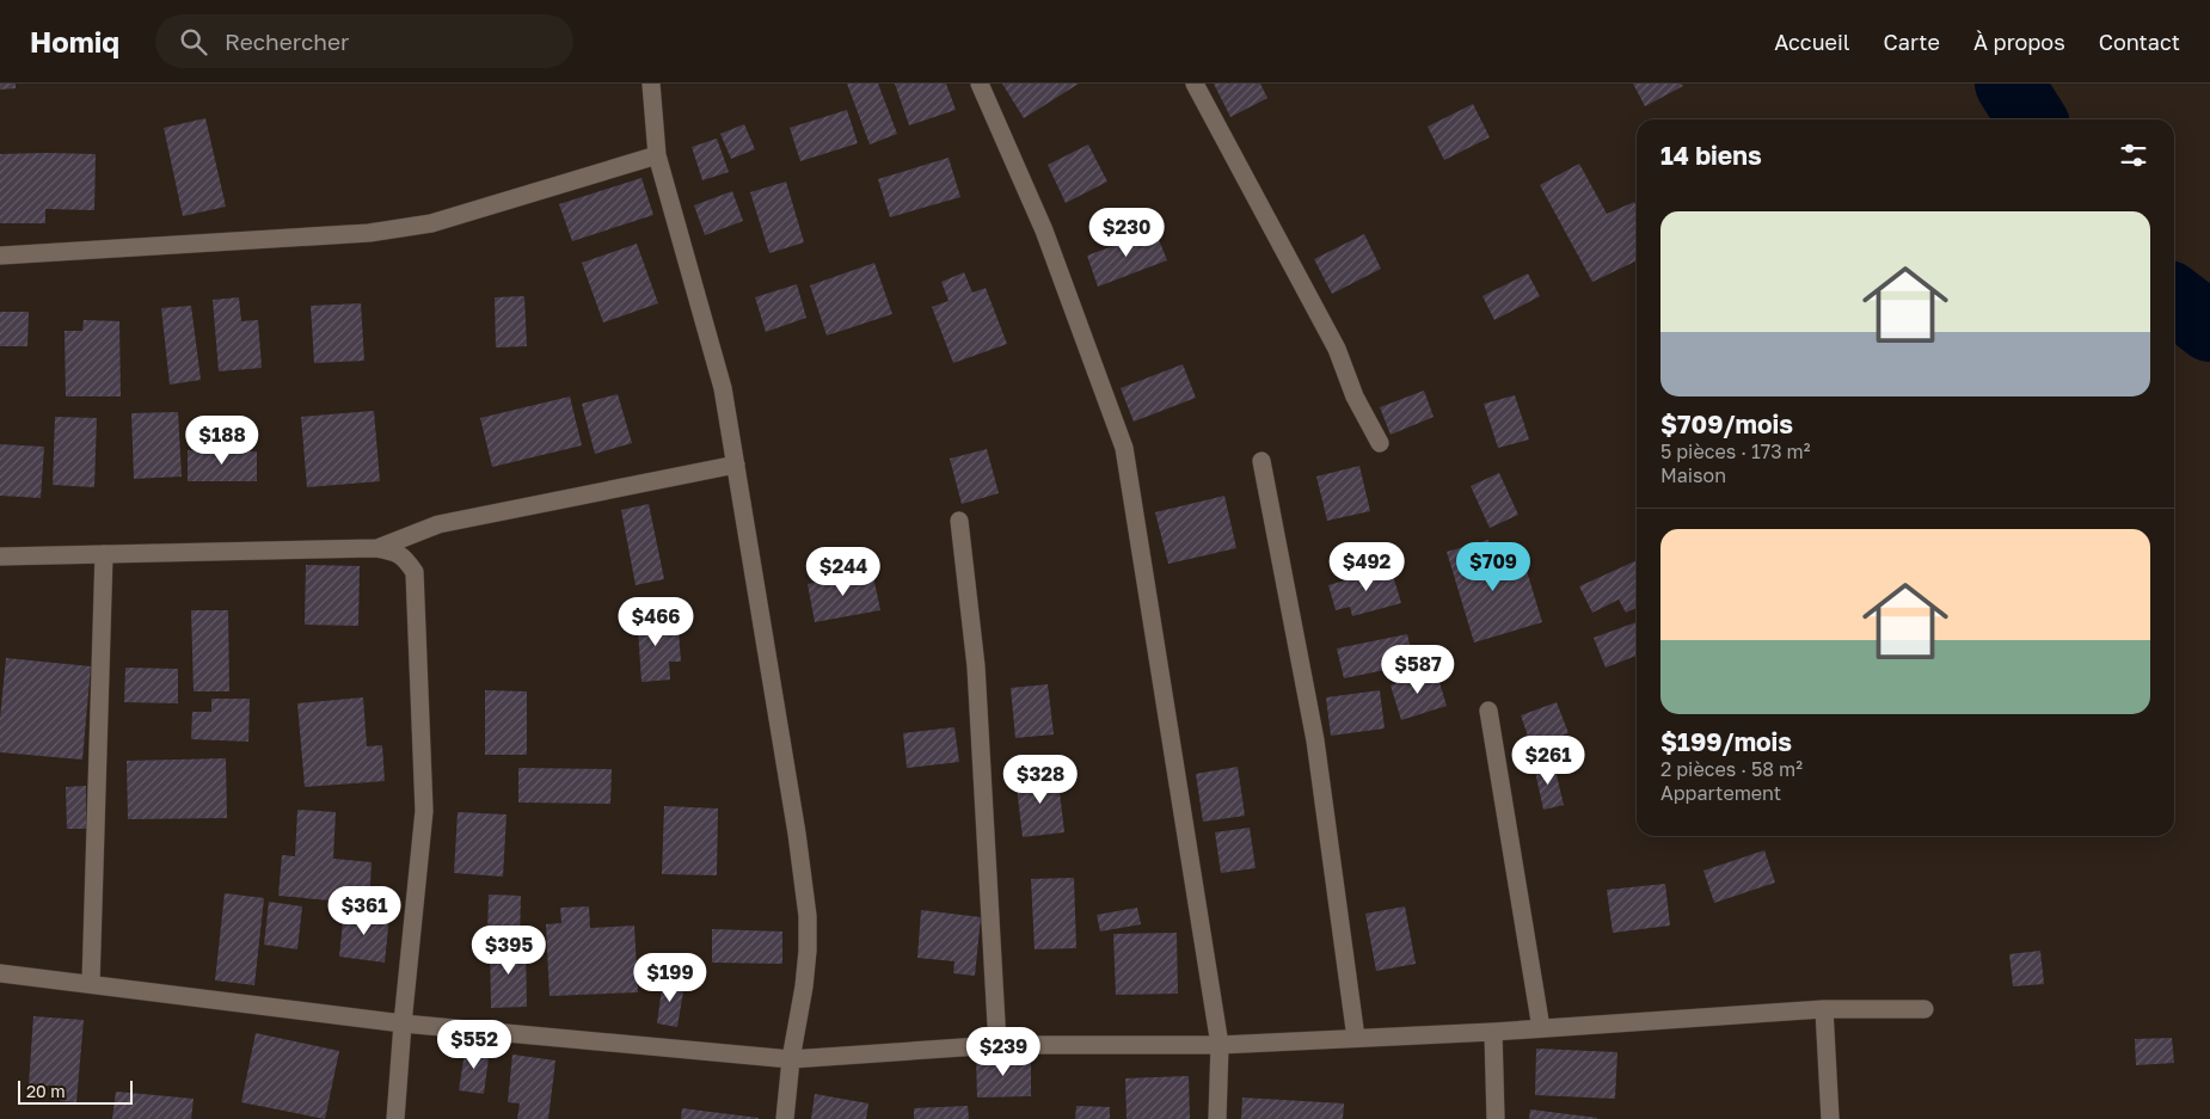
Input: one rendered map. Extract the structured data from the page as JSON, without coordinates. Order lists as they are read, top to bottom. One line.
{"scale_bar":"20 m","page":{"header":"Homiq","search":"Rechercher","nav":["Accueil","Carte","À propos","Contact"],"heading":"14 biens","list":[{"name":"$709/mois","note":"5 pièces · 173 m² · Maison"},{"name":"$199/mois","note":"2 pièces · 58 m² · Appartement"}],"price":["$230","$188","$492","$709","$244","$466","$587","$261","$328","$361","$395","$199","$552","$239"],"scale":"20 m"}}
